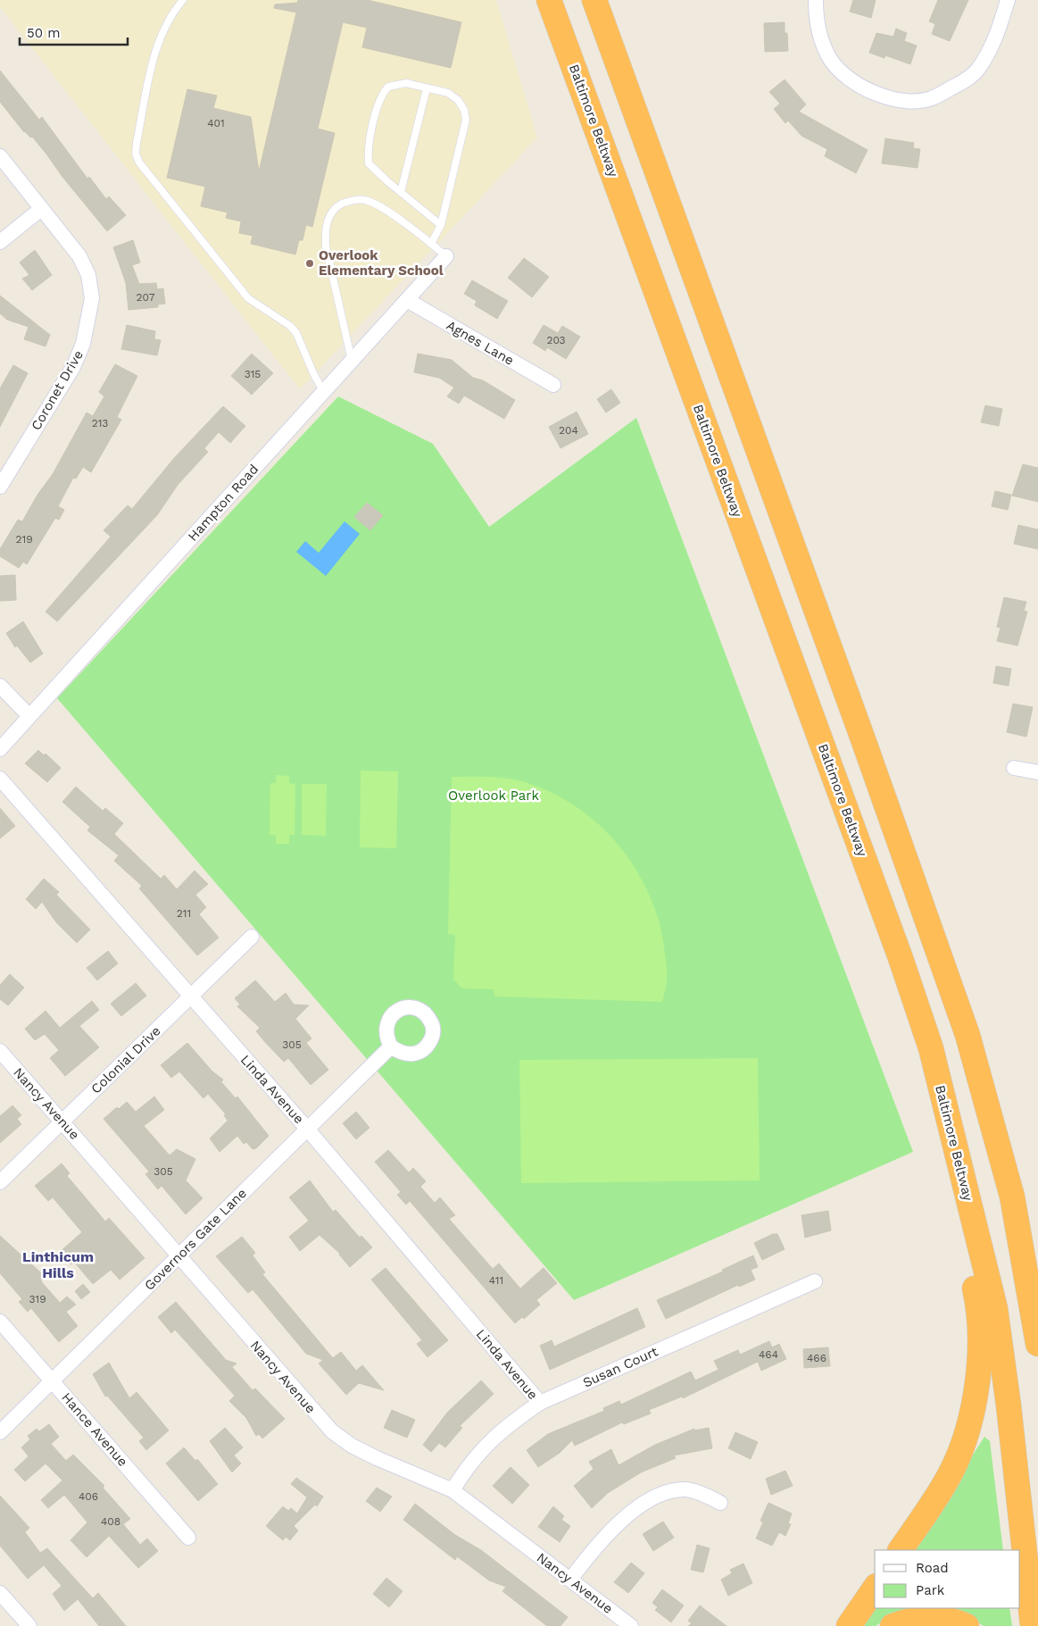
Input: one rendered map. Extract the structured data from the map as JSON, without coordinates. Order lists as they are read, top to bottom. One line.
{"streets":{"highway":["Baltimore Beltway"],"street":["Agnes Lane","Coronet Drive","Hampton Road","Colonial Drive","Linda Avenue","Nancy Avenue","Governors Gate Lane","Susan Court","Hance Avenue"]},"crossings":[["Agnes Lane","Hampton Road"],["Colonial Drive","Linda Avenue"],["Colonial Drive","Nancy Avenue"],["Linda Avenue","Governors Gate Lane"],["Linda Avenue","Susan Court"],["Nancy Avenue","Governors Gate Lane"],["Nancy Avenue","Susan Court"],["Governors Gate Lane","Hance Avenue"]],"districts":["Linthicum Hills"],"parks":["Overlook Park"],"places":["Overlook Elementary School"],"house_numbers":["401","207","203","315","213","204","219","211","305","305","411","319","464","466","406","408"],"legend":["Road","Park"],"scale_bar":"50 m"}
